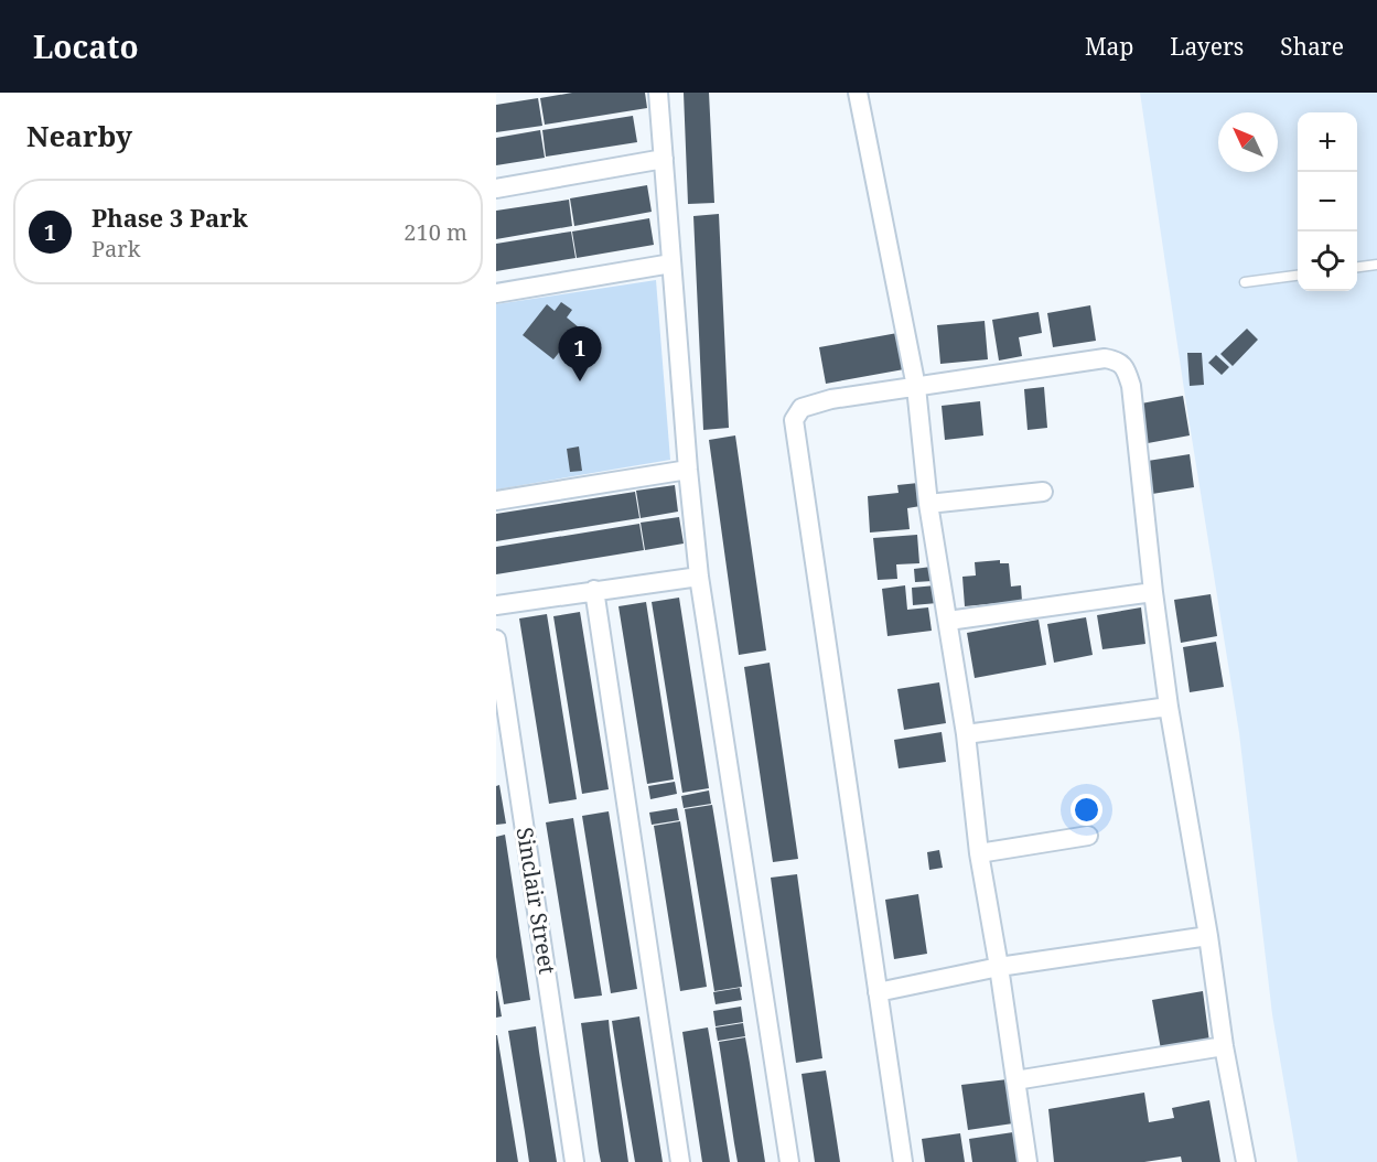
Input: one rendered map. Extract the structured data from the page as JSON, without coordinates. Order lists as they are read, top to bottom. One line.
{"streets":{"street":["Sinclair Street"]},"north":"top left","page":{"header":"Locato","nav":["Map","Layers","Share"],"heading":"Nearby","map_buttons":["+","−"],"list":[{"mark":"1","name":"Phase 3 Park","note":"Park","value":"210 m"}],"pins":"1"}}
